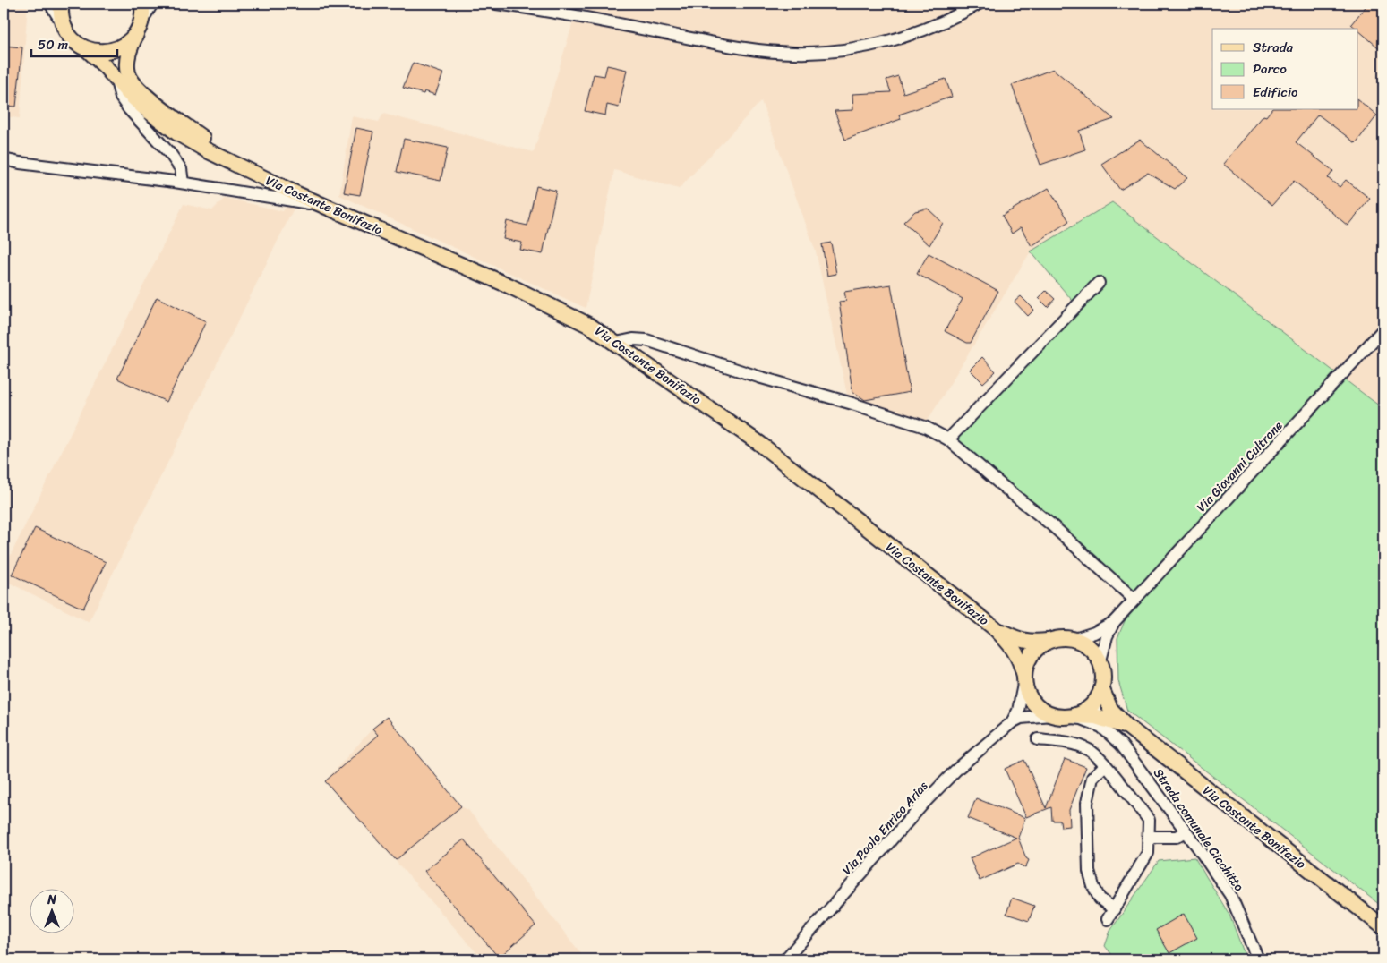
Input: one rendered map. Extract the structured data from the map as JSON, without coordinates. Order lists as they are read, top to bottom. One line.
{"streets":{"main road":["Via Costante Bonifazio"],"street":["Via Giovanni Cultrone","Via Paolo Enrico Arias","Strada comunale Cicchitto"]},"legend":["Strada","Parco","Edificio"],"scale_bar":"50 m","north":"top"}
